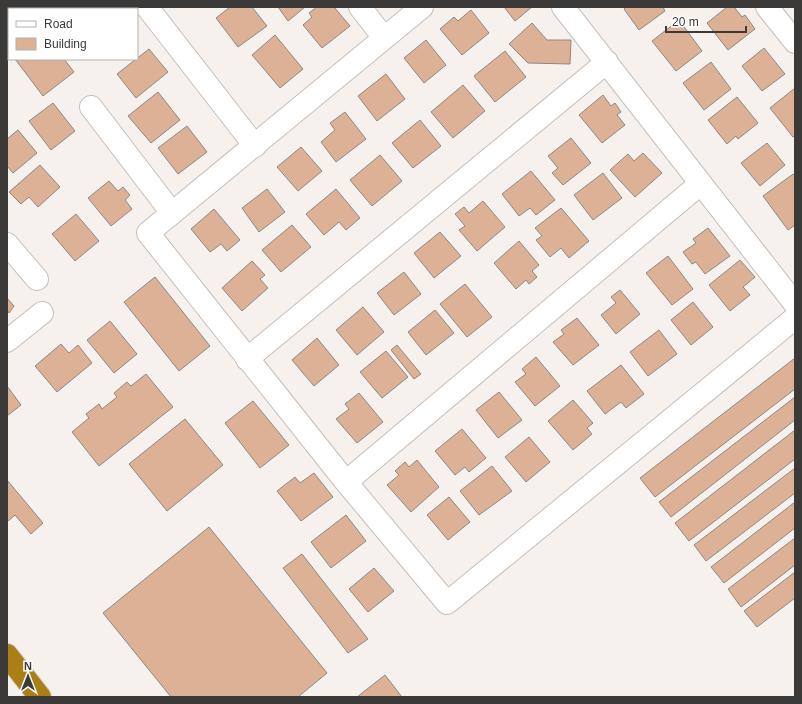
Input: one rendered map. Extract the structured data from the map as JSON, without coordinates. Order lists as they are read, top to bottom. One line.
{"legend":["Road","Building"],"scale_bar":"20 m","north":"top"}
